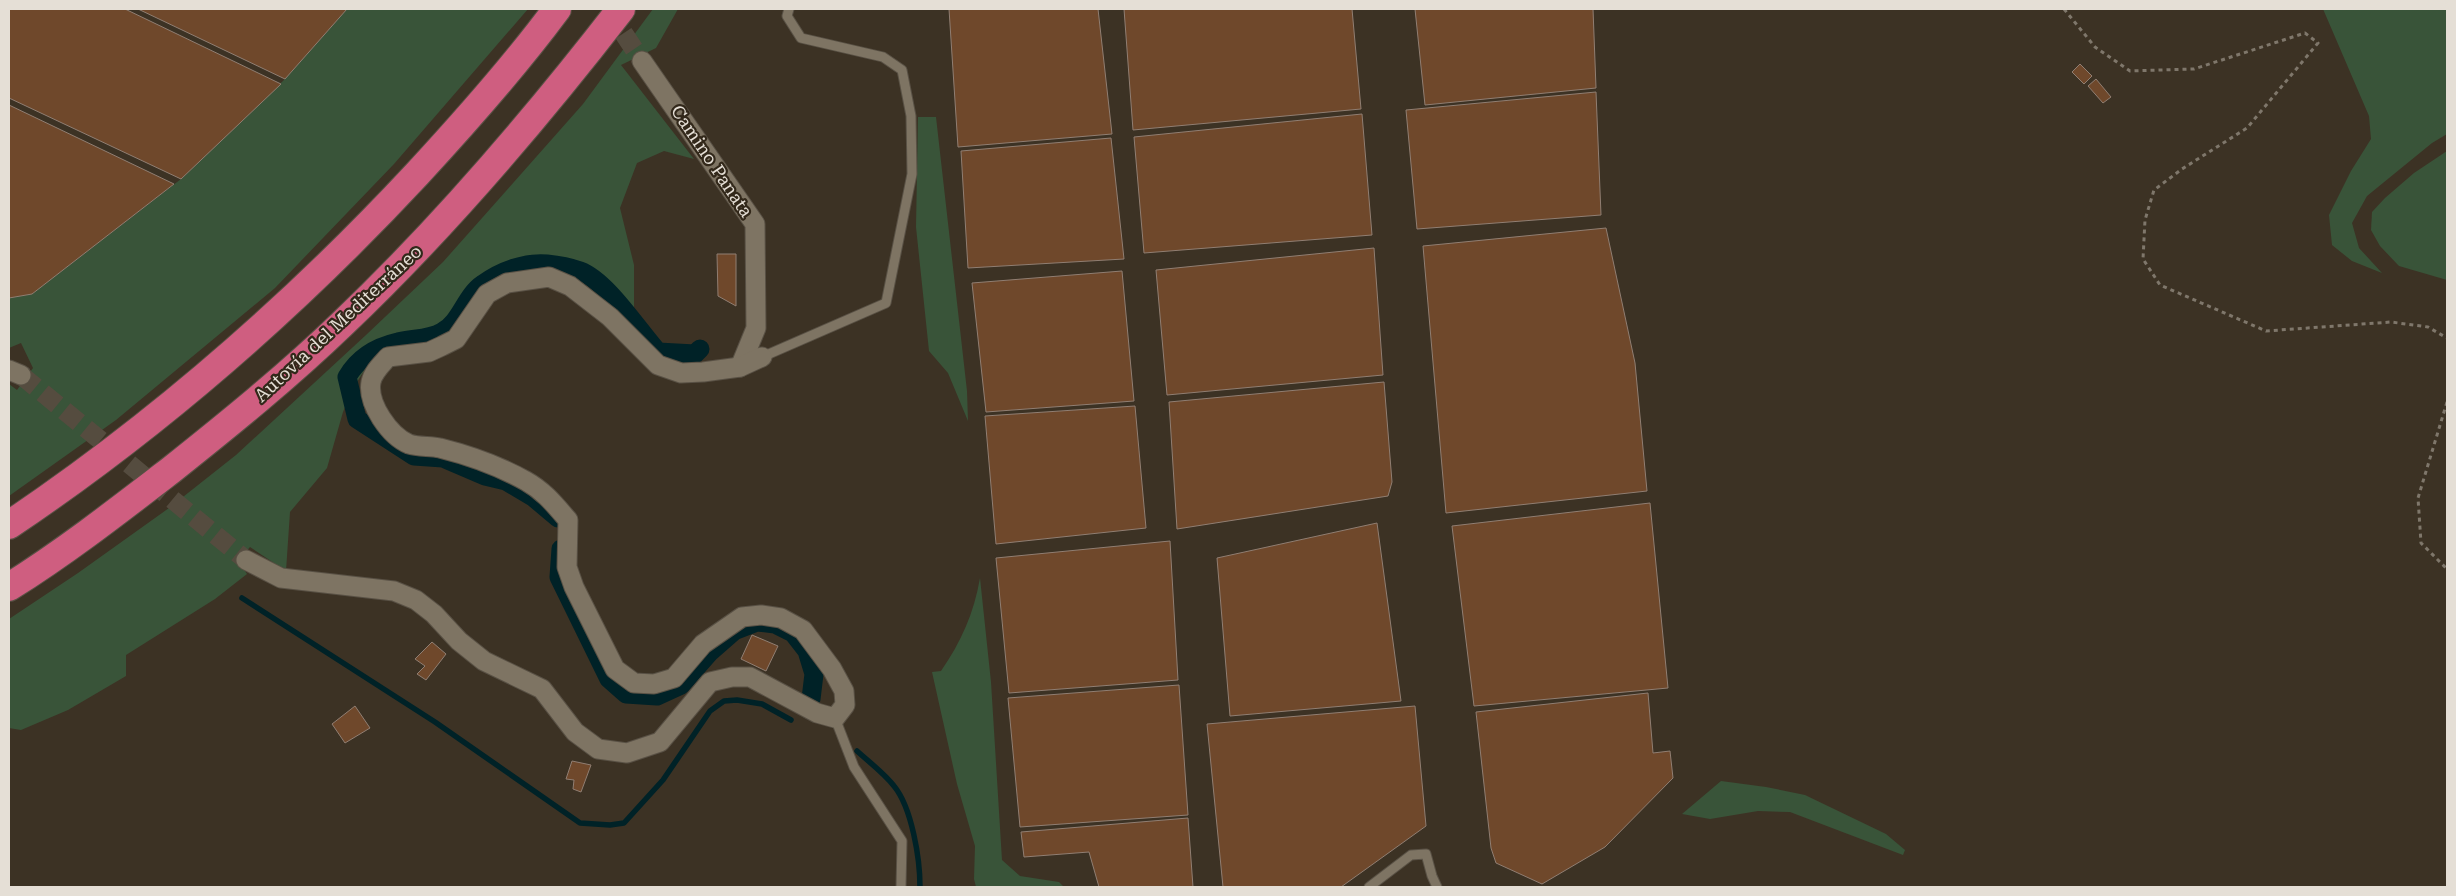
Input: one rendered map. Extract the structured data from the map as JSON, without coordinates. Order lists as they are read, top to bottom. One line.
{"streets":{"highway":["Autovía del Mediterráneo"],"street":["Camino Panata"]}}
